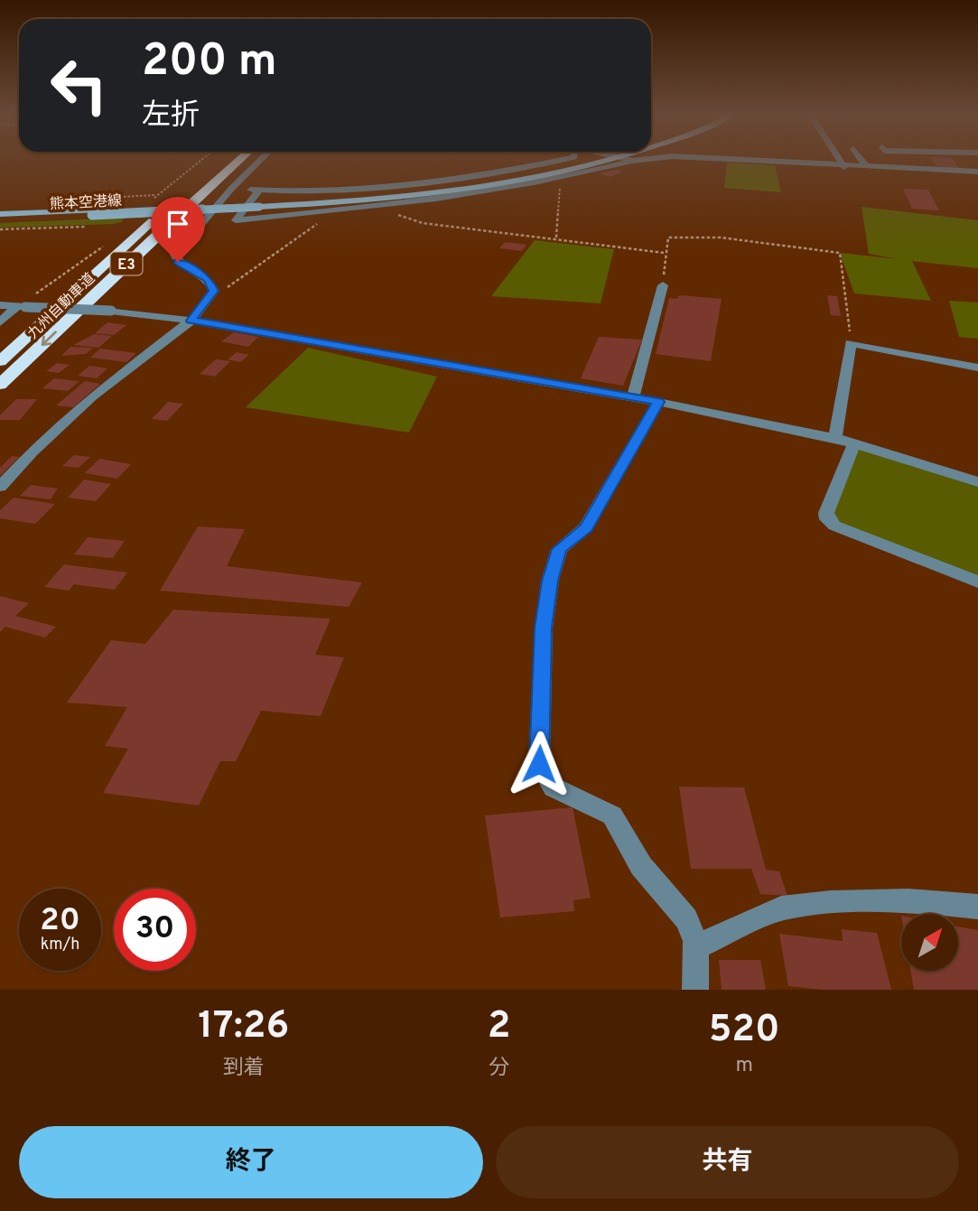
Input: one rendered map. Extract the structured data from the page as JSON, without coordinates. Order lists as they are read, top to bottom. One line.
{"streets":{"highway":["E3","九州自動車道"],"main road":["熊本空港線"]},"north":"top right","page":{"turn":["200 m","左折"],"speed":"20 km/h","limit":"30","eta":["17:26","到着","2","分","520","m"],"buttons":["終了","共有"]}}
